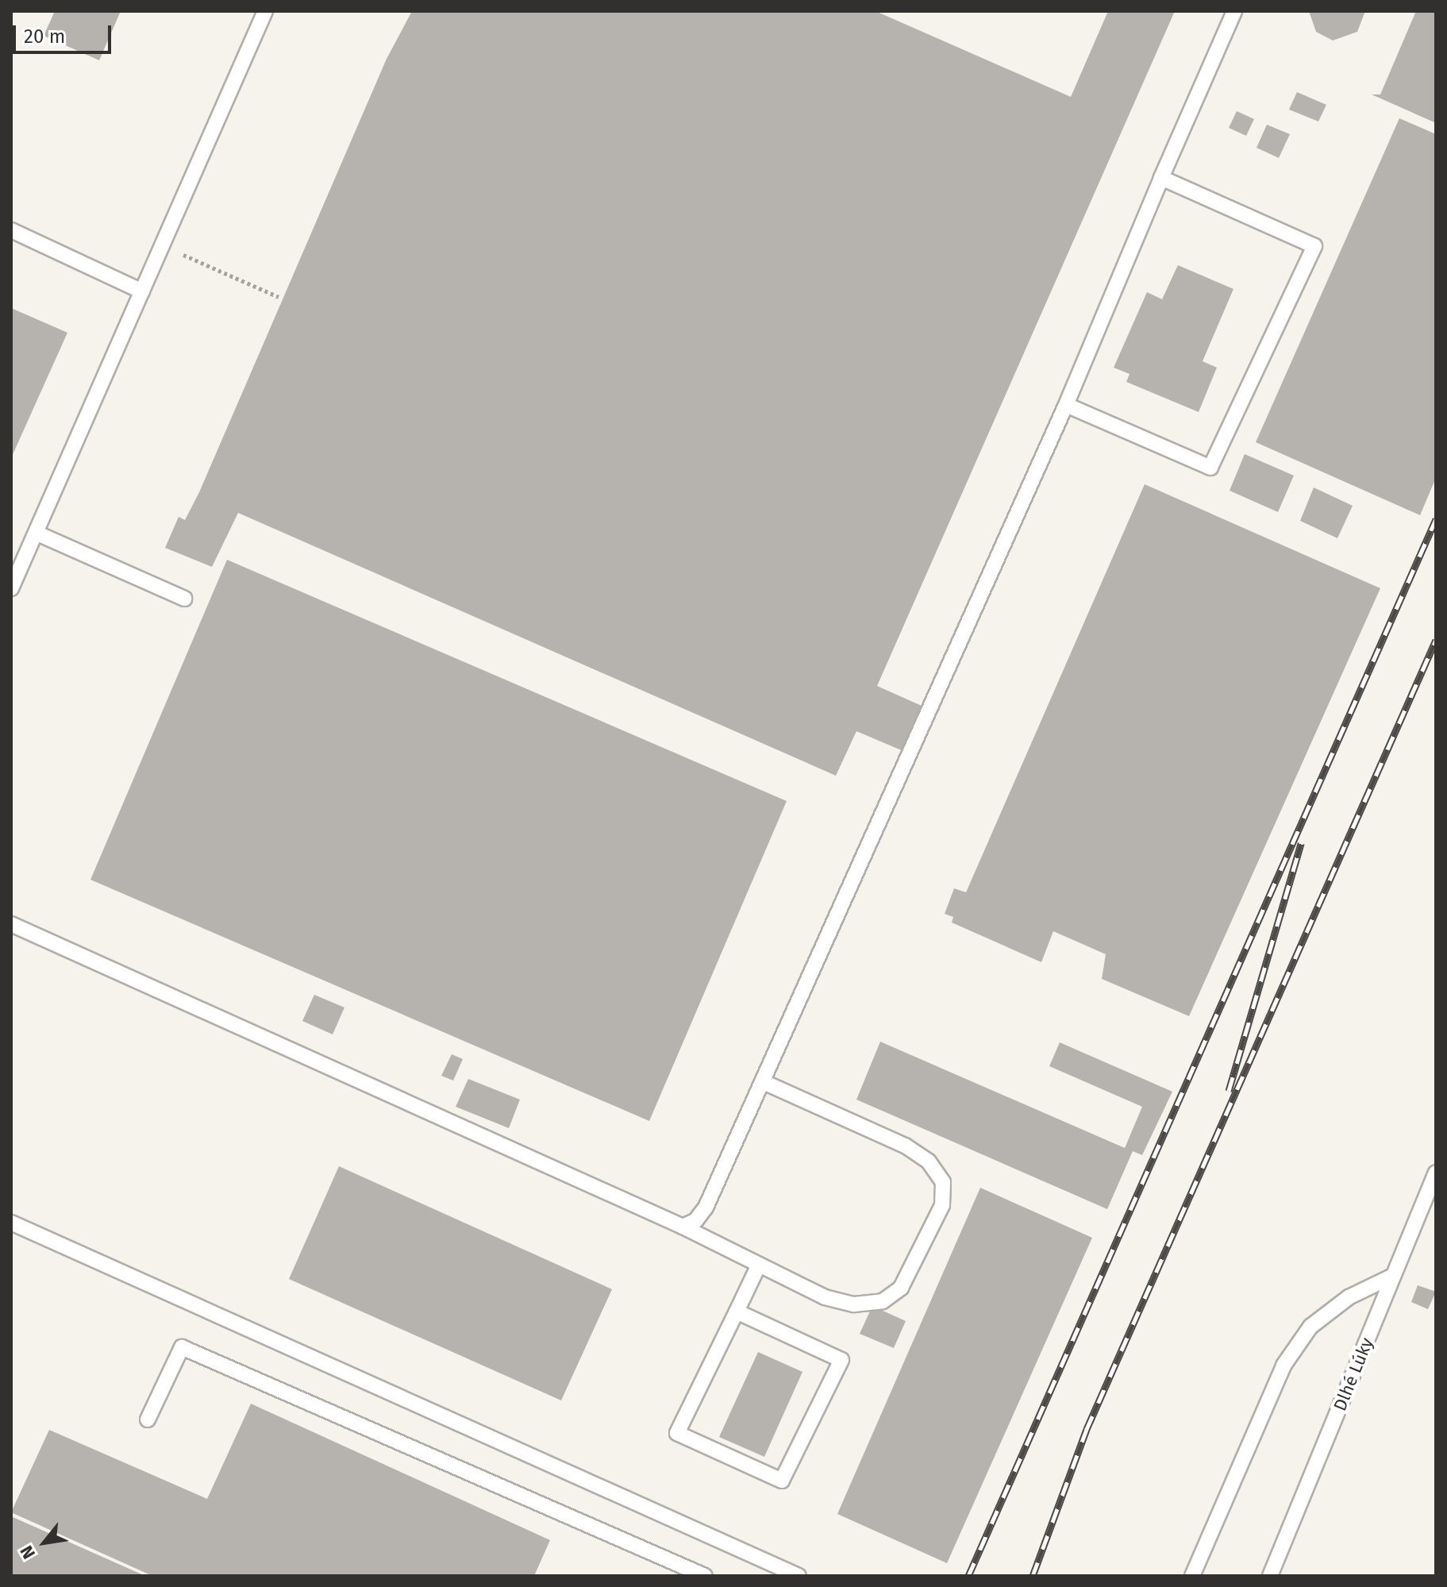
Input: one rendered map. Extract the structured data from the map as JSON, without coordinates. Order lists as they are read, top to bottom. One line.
{"streets":{"lane":["Dlhé Lúky"]},"scale_bar":"20 m","north":"bottom left"}
